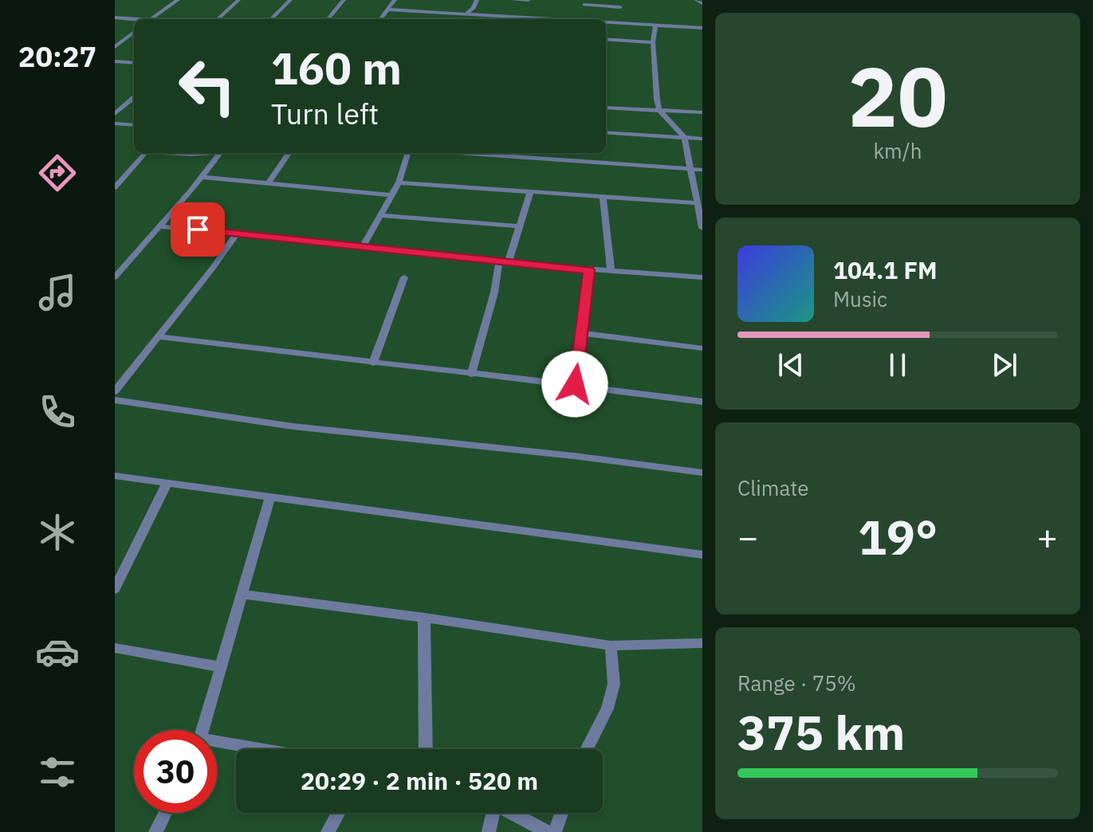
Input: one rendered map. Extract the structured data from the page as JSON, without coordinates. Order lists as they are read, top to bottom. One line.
{"page":{"tabs":"20:27","tile":[["20","km/h"],"Climate",["Range · 75%","375 km"]],"turn":["160 m","Turn left"],"song":["104.1 FM","Music"],"heat":["−","19°","+"],"limit":"30","trip":"20:29 · 2 min · 520 m"}}
